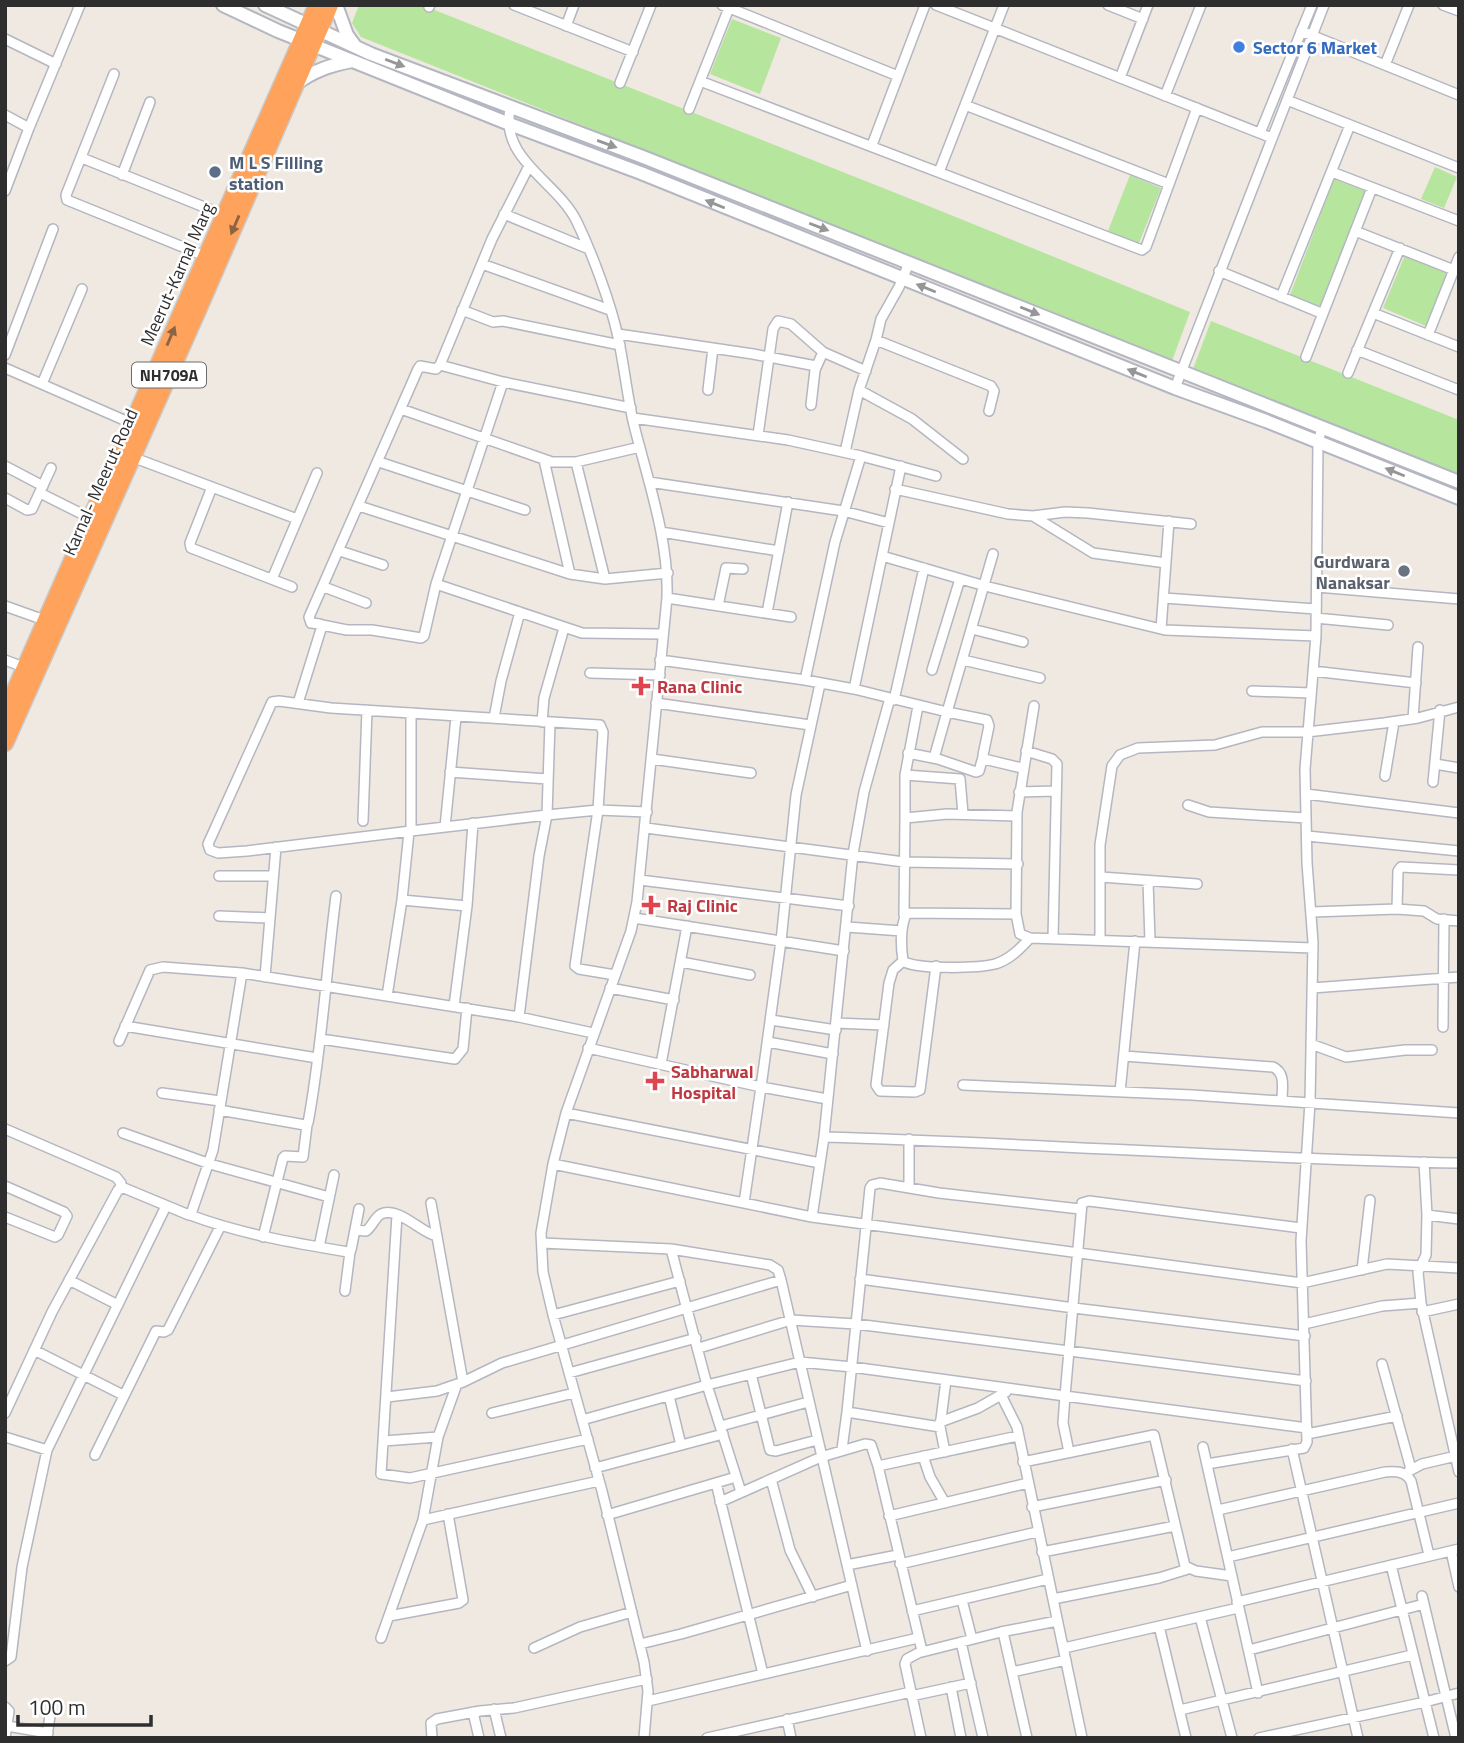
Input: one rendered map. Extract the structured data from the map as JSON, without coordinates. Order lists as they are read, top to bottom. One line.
{"streets":{"highway":["Meerut-Karnal Marg","NH709A","Karnal- Meerut Road"]},"crossings":[["Meerut-Karnal Marg","Karnal- Meerut Road"]],"one_way":["Karnal- Meerut Road"],"places":{"other":["Sector 6 Market","M L S Filling station","Gurdwara Nanaksar"],"health":["Rana Clinic","Raj Clinic","Sabharwal Hospital"]},"scale_bar":"100 m"}
